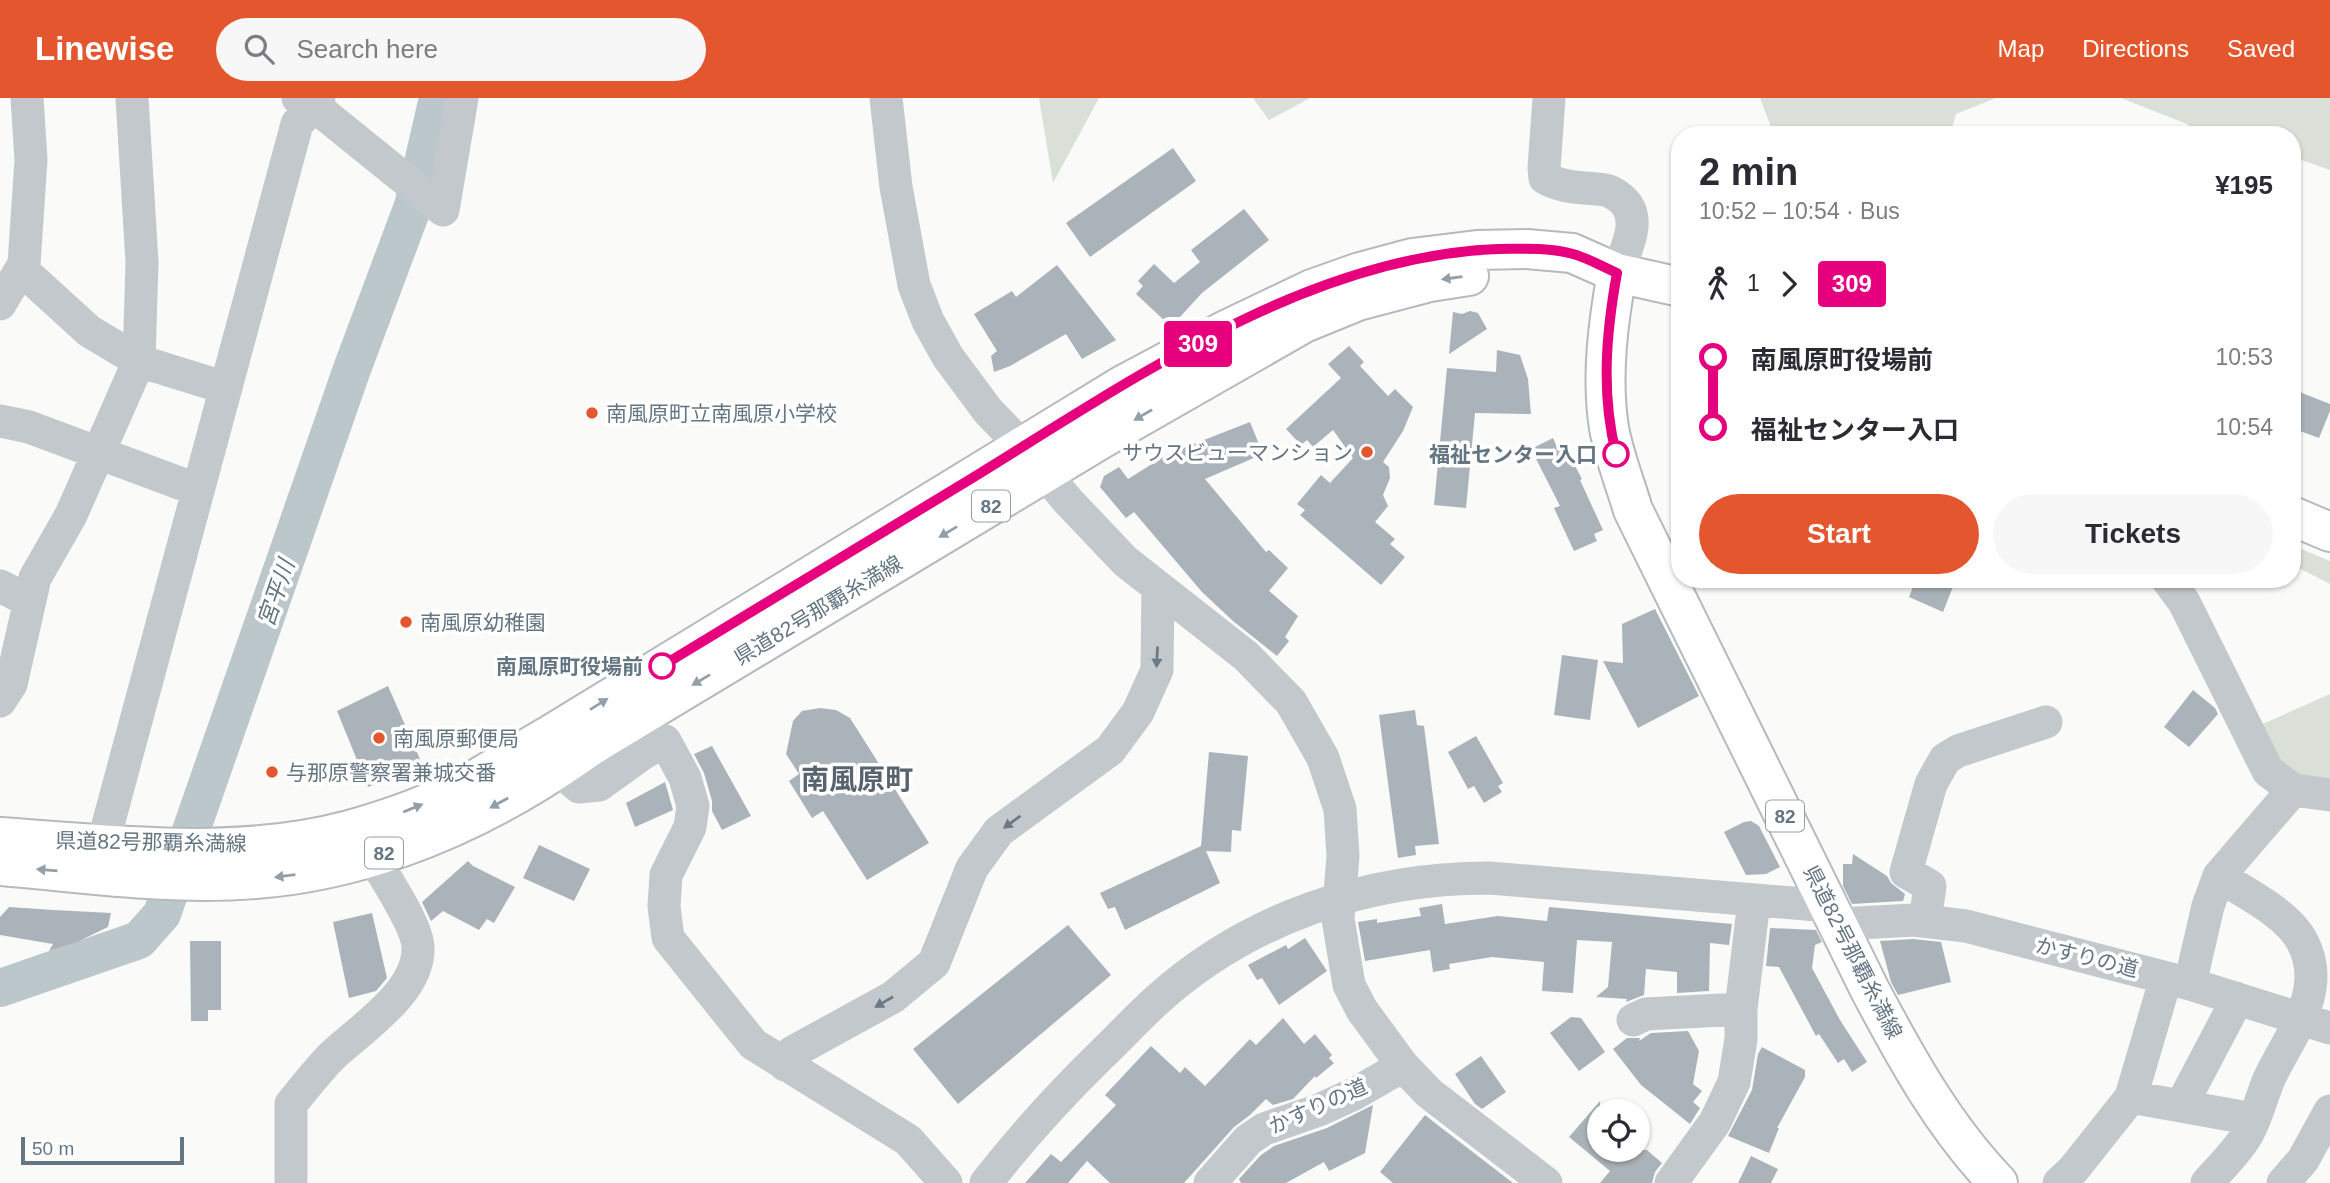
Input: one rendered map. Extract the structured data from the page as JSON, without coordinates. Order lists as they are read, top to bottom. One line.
{"streets":{"main road":["82","県道82号那覇糸満線"],"street":["かすりの道"]},"crossings":[["県道82号那覇糸満線","かすりの道"]],"districts":["南風原町"],"water":["宮平川"],"places":["南風原町立南風原小学校","サウスビューマンション","福祉センター入口","南風原幼稚園","南風原町役場前","南風原郵便局","与那原警察署兼城交番"],"lines":["bus line 309"],"scale_bar":"50 m","page":{"header":"Linewise","search":"Search here","nav":["Map","Directions","Saved"],"on_map":"309","heading":["2 min","10:52 – 10:54 · Bus","¥195"],"legs":["1","309"],"list":[{"name":"南風原町役場前","value":"10:53"},{"name":"福祉センター入口","value":"10:54"}],"buttons":["Start","Tickets"],"scale":"50 m"}}
